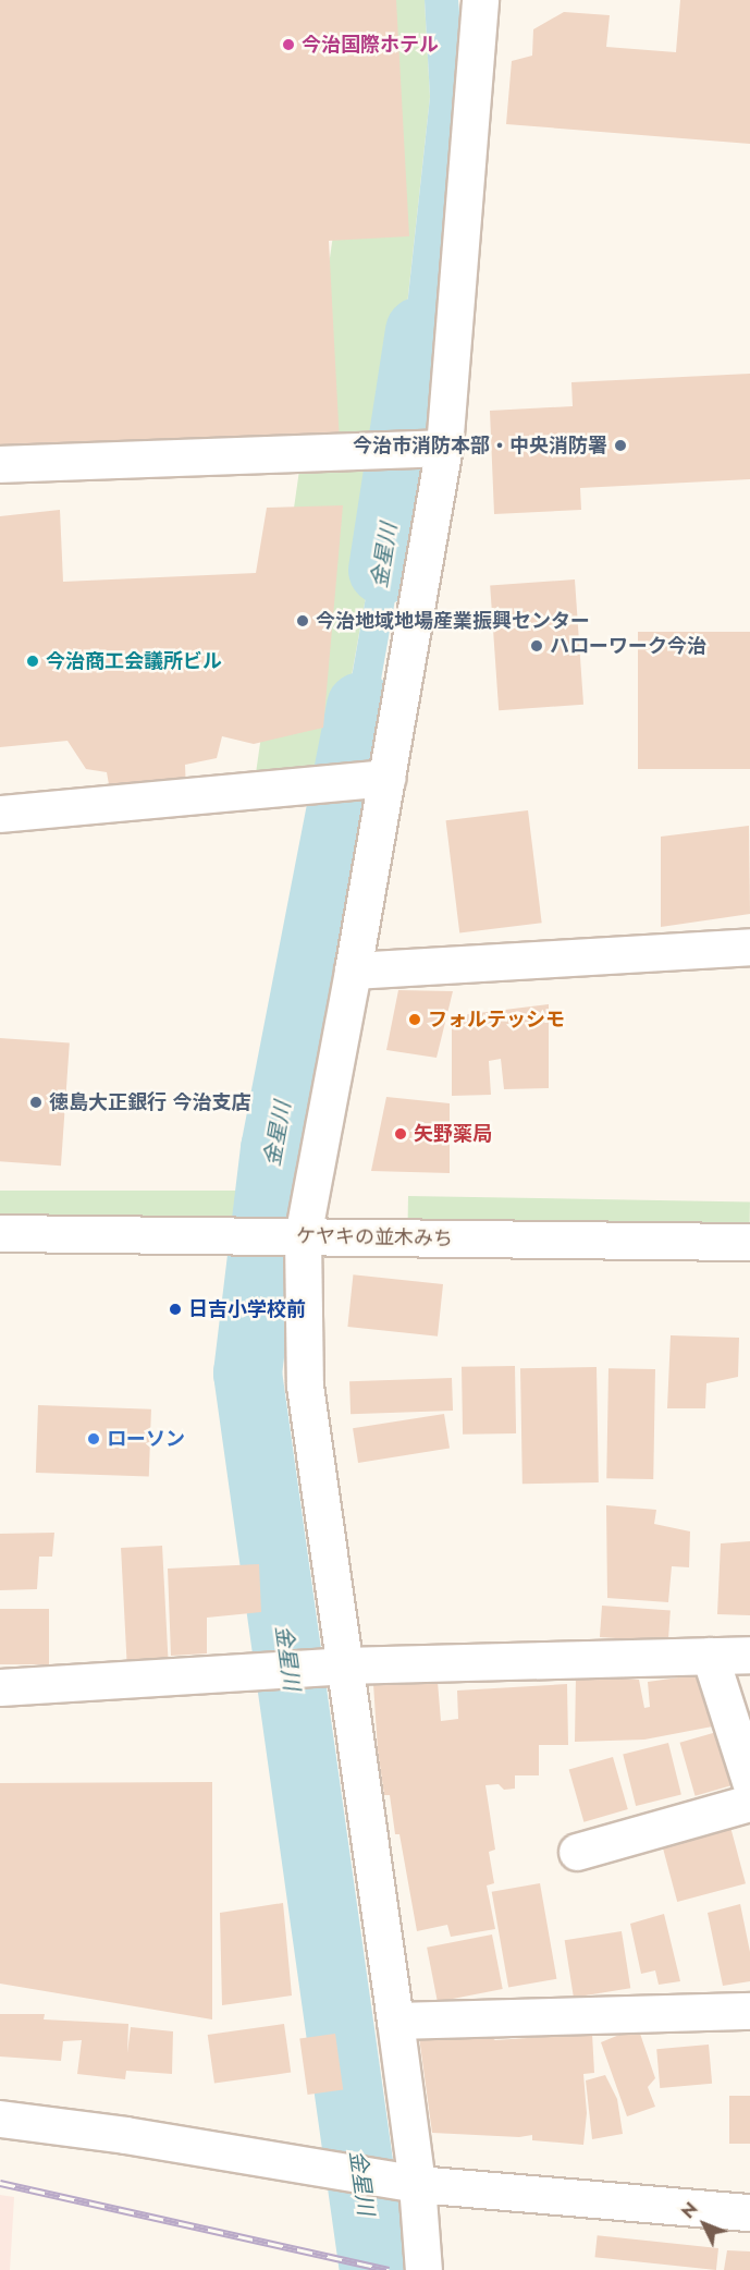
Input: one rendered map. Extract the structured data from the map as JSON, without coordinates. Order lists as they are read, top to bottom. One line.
{"streets":{"street":["ケヤキの並木みち"]},"water":["金星川"],"places":["今治国際ホテル","今治市消防本部・中央消防署","今治地域地場産業振興センター","ハローワーク今治","今治商工会議所ビル","フォルテッシモ","徳島大正銀行 今治支店","矢野薬局","日吉小学校前","ローソン"],"north":"top left"}
